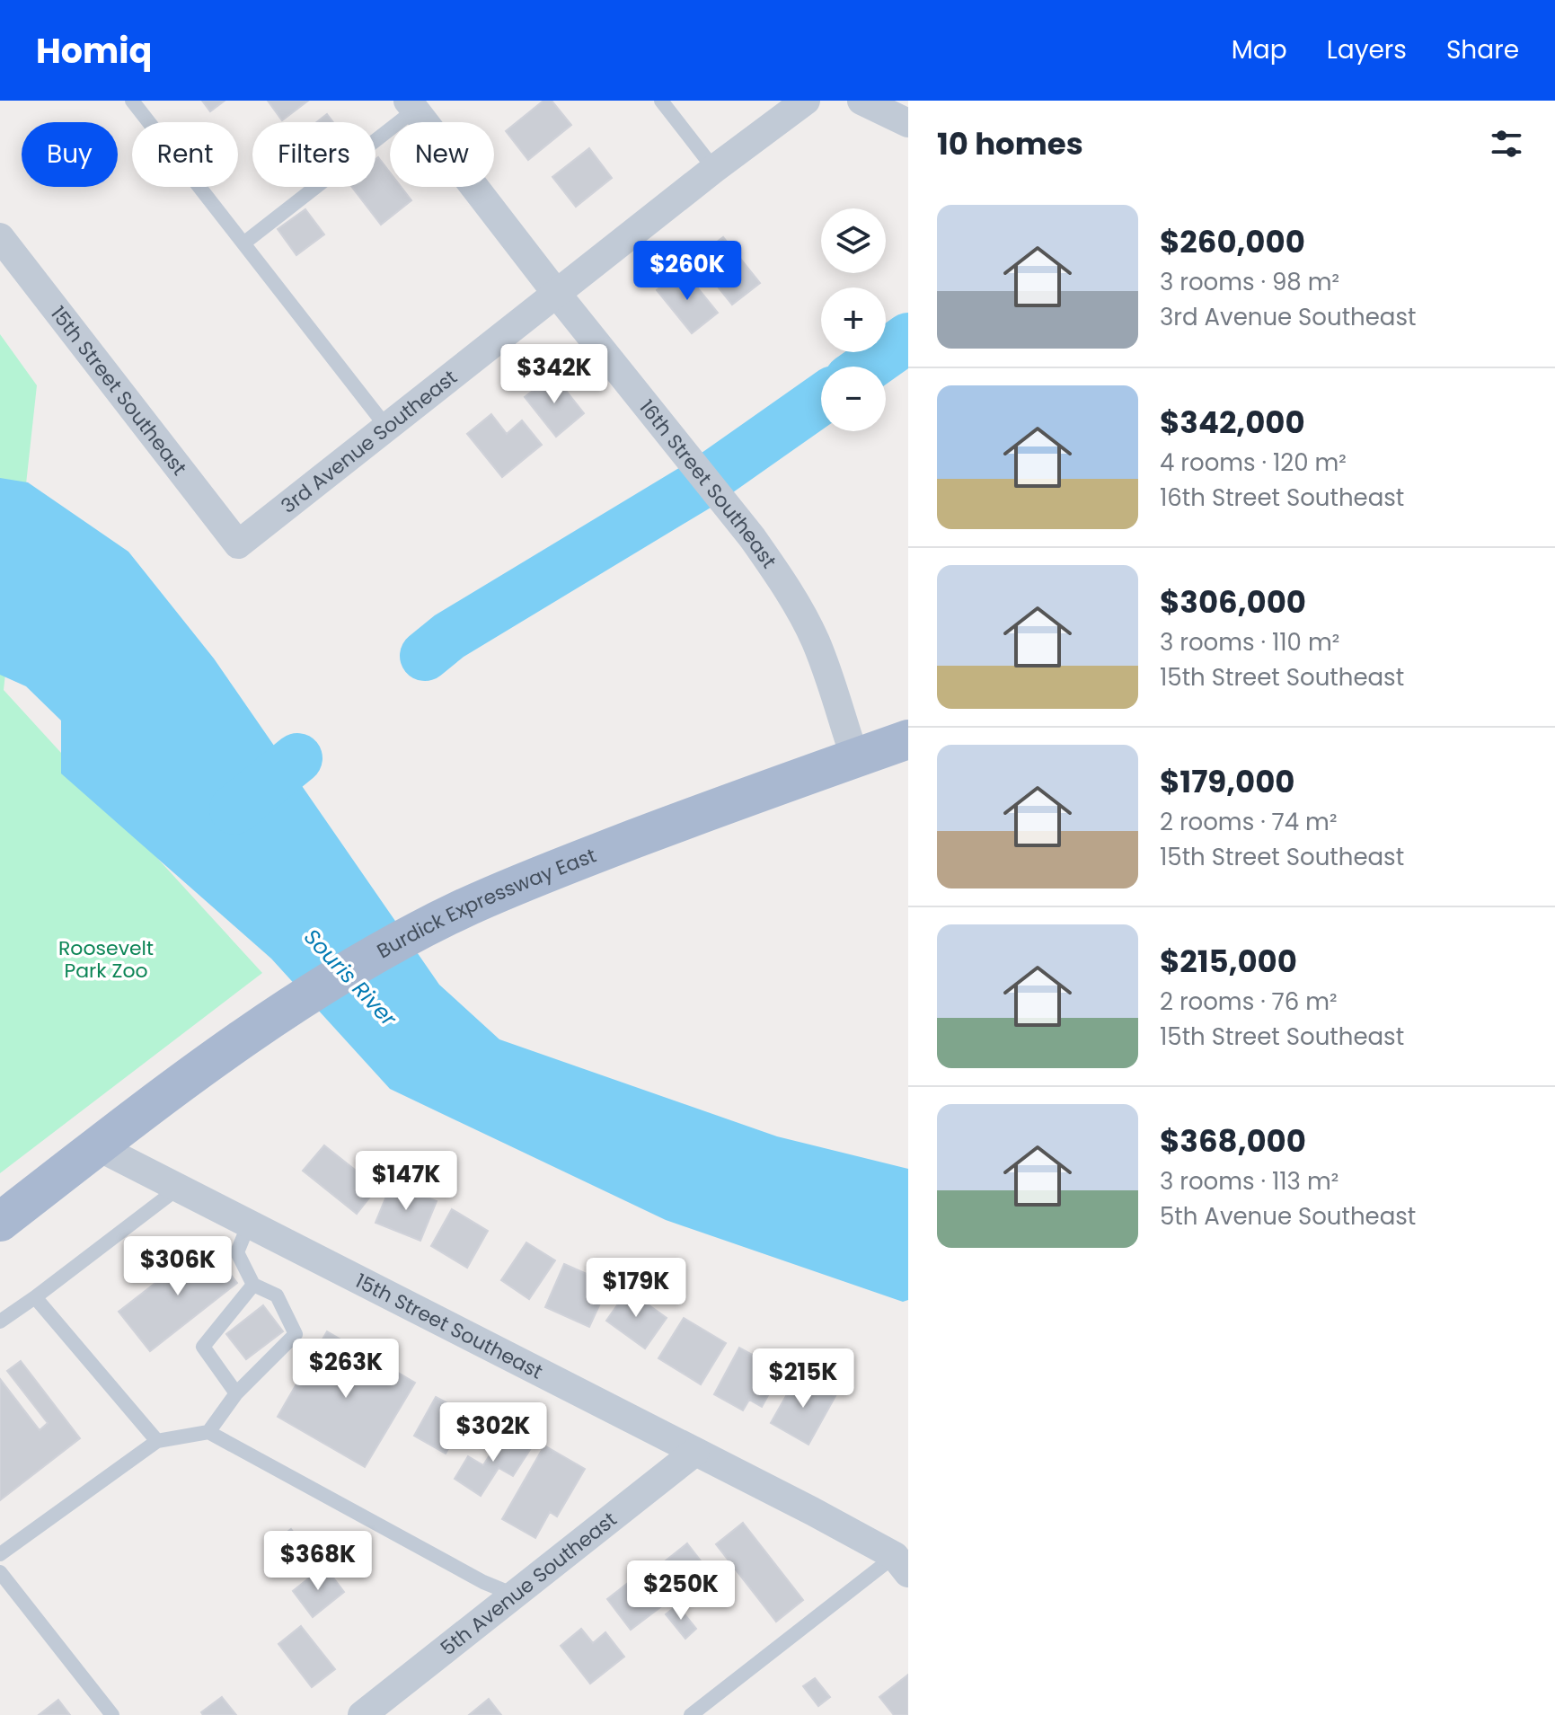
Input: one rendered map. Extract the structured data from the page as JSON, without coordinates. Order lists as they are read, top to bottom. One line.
{"streets":{"main road":["Burdick Expressway East"],"street":["15th Street Southeast","3rd Avenue Southeast","16th Street Southeast","5th Avenue Southeast"]},"crossings":[["15th Street Southeast","3rd Avenue Southeast"],["15th Street Southeast","Burdick Expressway East"],["15th Street Southeast","5th Avenue Southeast"],["3rd Avenue Southeast","16th Street Southeast"],["16th Street Southeast","Burdick Expressway East"]],"water":["Souris River"],"parks":["Roosevelt Park Zoo"],"page":{"header":"Homiq","nav":["Map","Layers","Share"],"heading":"10 homes","chip":["Buy","Rent","Filters","New"],"list":[{"name":"$260,000","note":"3 rooms · 98 m² · 3rd Avenue Southeast"},{"name":"$342,000","note":"4 rooms · 120 m² · 16th Street Southeast"},{"name":"$306,000","note":"3 rooms · 110 m² · 15th Street Southeast"},{"name":"$179,000","note":"2 rooms · 74 m² · 15th Street Southeast"},{"name":"$215,000","note":"2 rooms · 76 m² · 15th Street Southeast"},{"name":"$368,000","note":"3 rooms · 113 m² · 5th Avenue Southeast"}],"map_buttons":["+","−"],"price":["$260K","$342K","$147K","$306K","$179K","$263K","$215K","$302K","$368K","$250K"]}}
